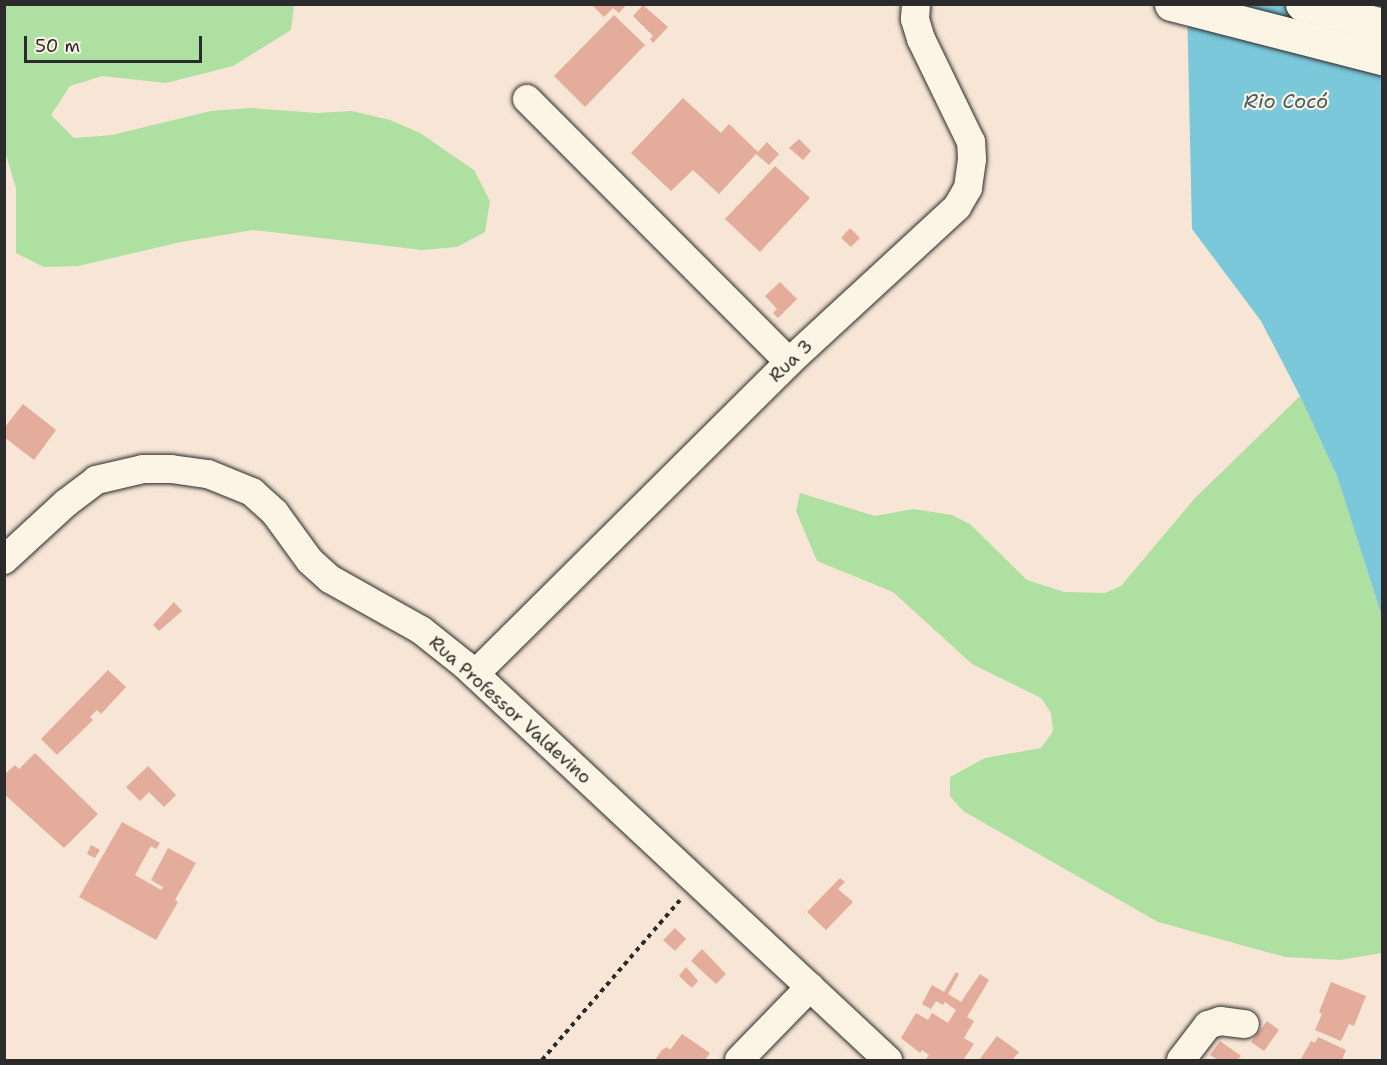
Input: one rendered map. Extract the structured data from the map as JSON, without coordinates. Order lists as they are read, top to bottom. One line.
{"streets":{"street":["Rua 3","Rua Professor Valdevino"]},"crossings":[["Rua 3","Rua Professor Valdevino"]],"water":["Rio Cocó"],"scale_bar":"50 m"}
